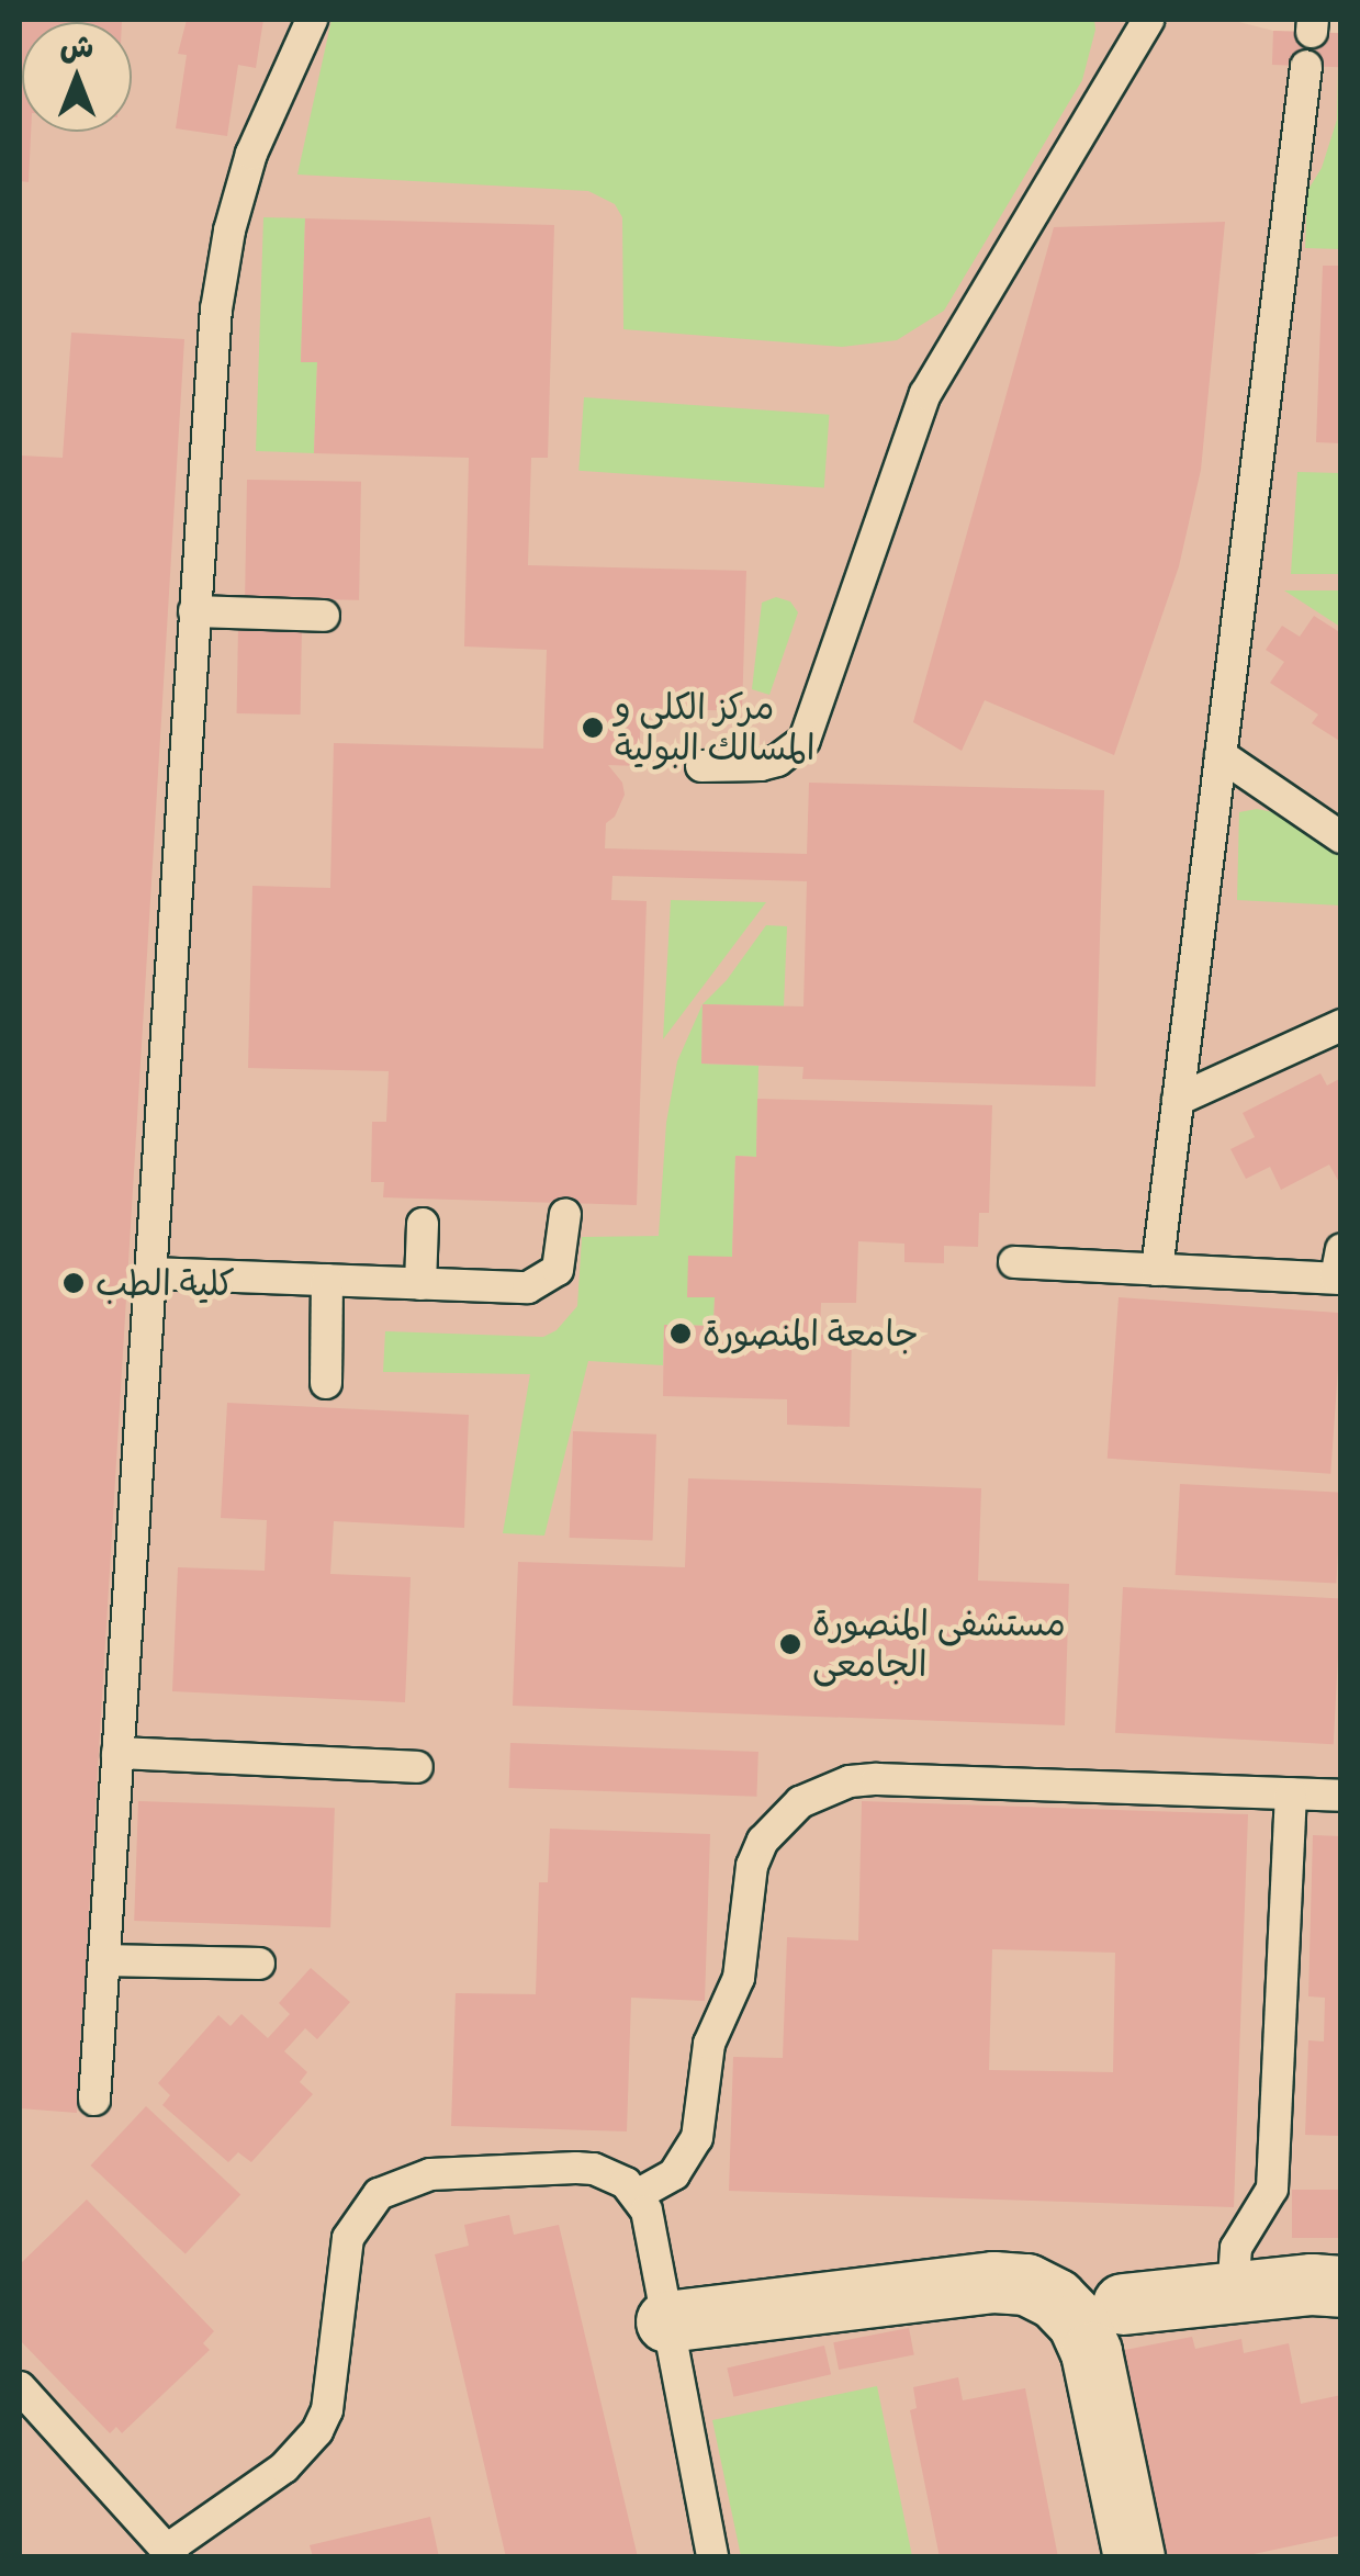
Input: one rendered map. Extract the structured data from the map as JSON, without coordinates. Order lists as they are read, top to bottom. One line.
{"places":["مركز الكلى و المسالك البولية","كلية الطب","جامعة المنصورة","مستشفى المنصورة الجامعى"],"north":"top"}
